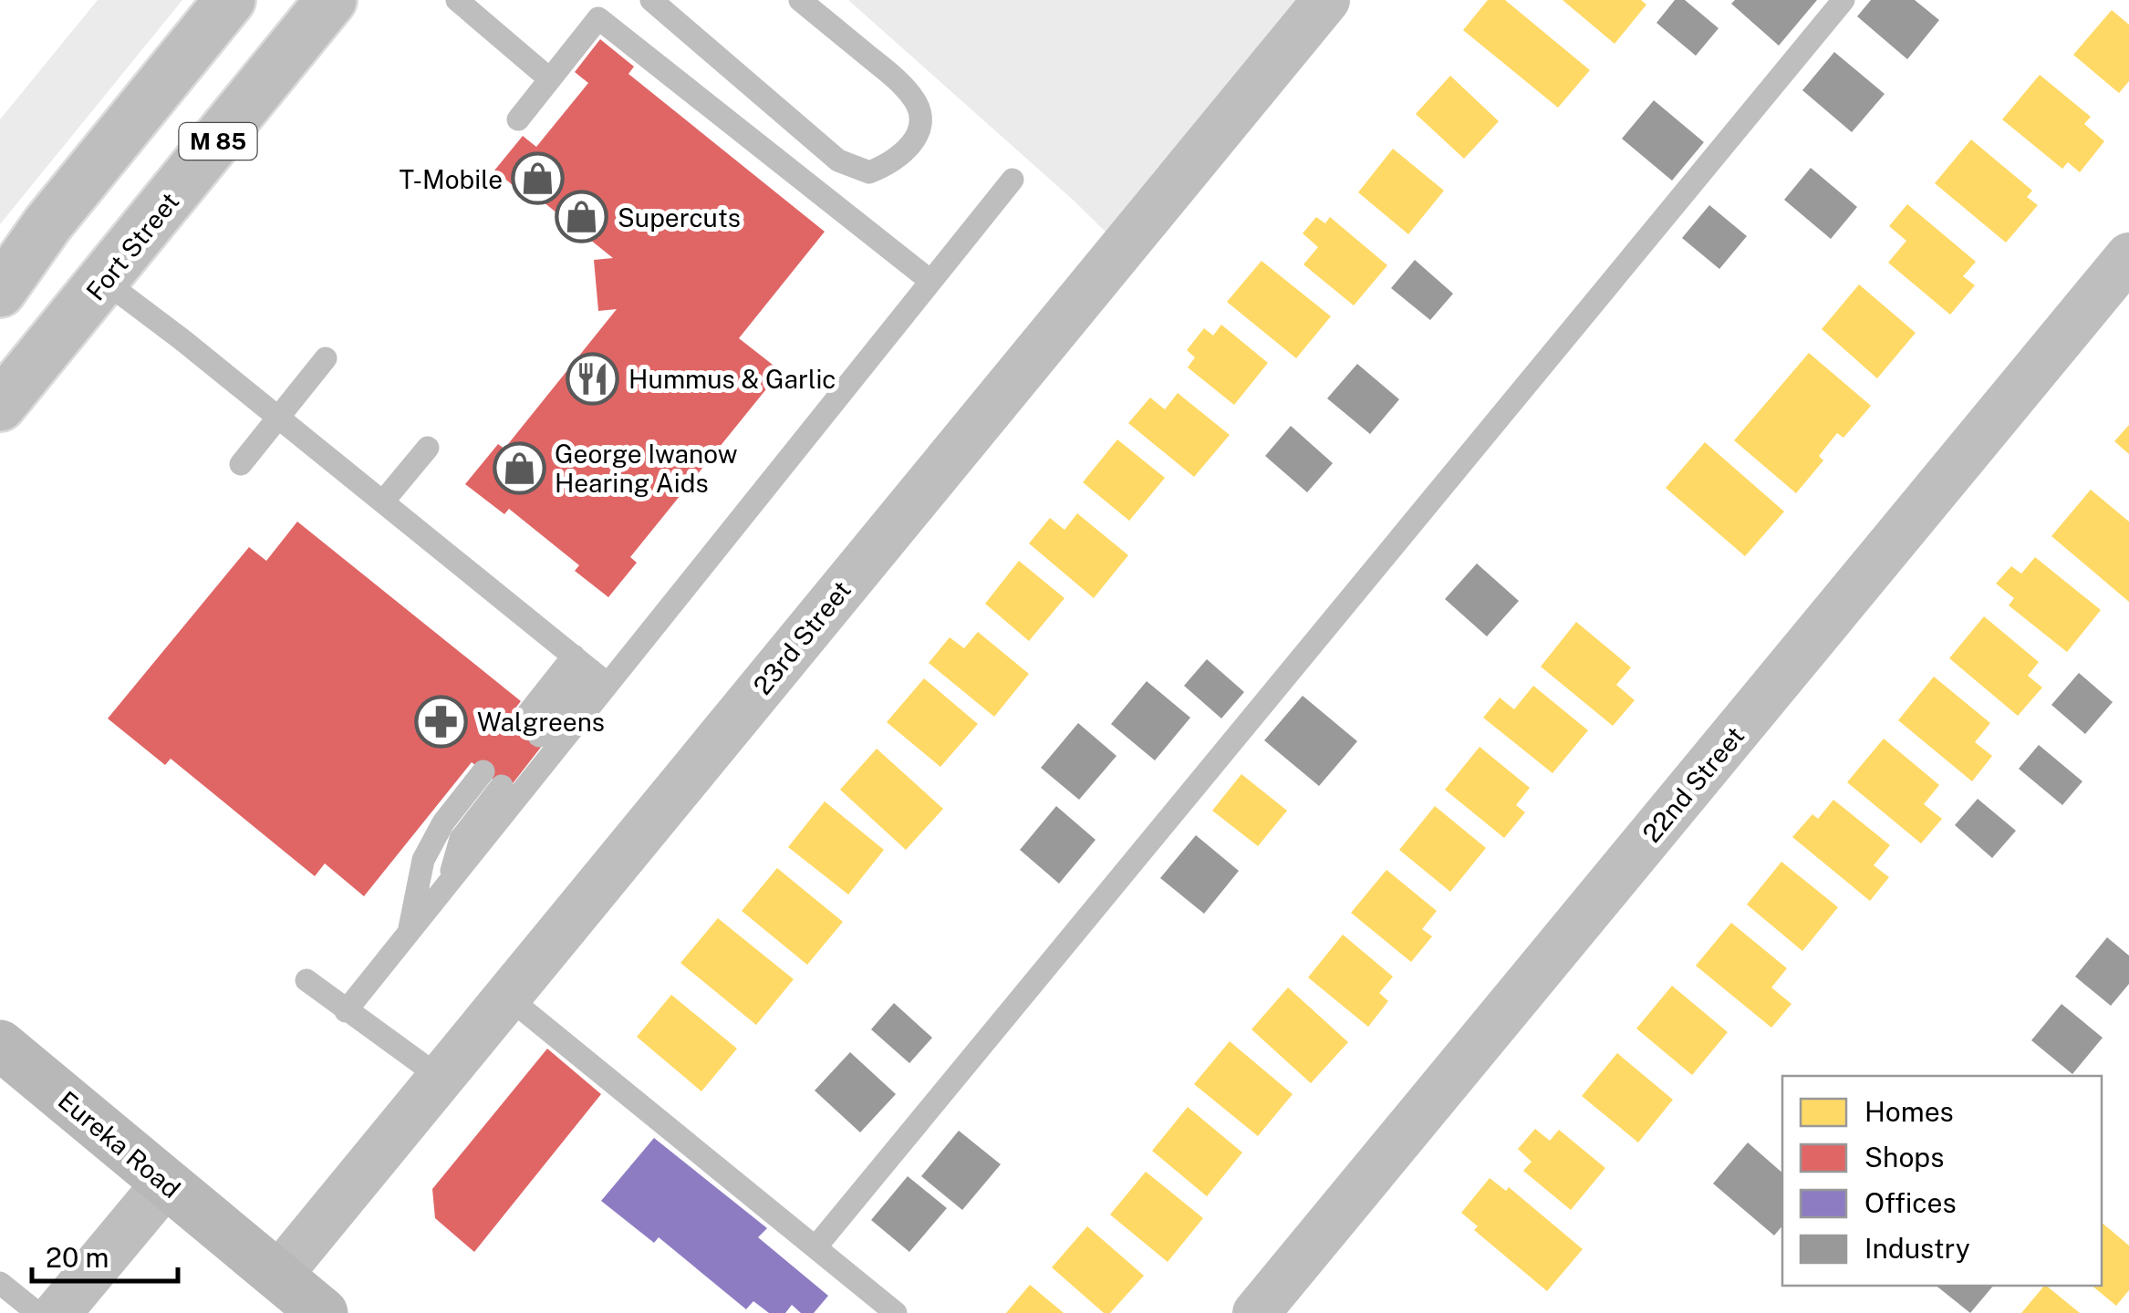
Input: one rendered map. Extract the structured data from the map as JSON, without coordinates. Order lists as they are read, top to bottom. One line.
{"streets":{"main road":["M 85","Fort Street","Eureka Road"],"street":["23rd Street","22nd Street"]},"crossings":[["23rd Street","Eureka Road"]],"places":{"shop":["T-Mobile","Supercuts","George Iwanow Hearing Aids"],"restaurant":["Hummus & Garlic"],"pharmacy":["Walgreens"]},"legend":["Homes","Shops","Offices","Industry"],"scale_bar":"20 m"}
